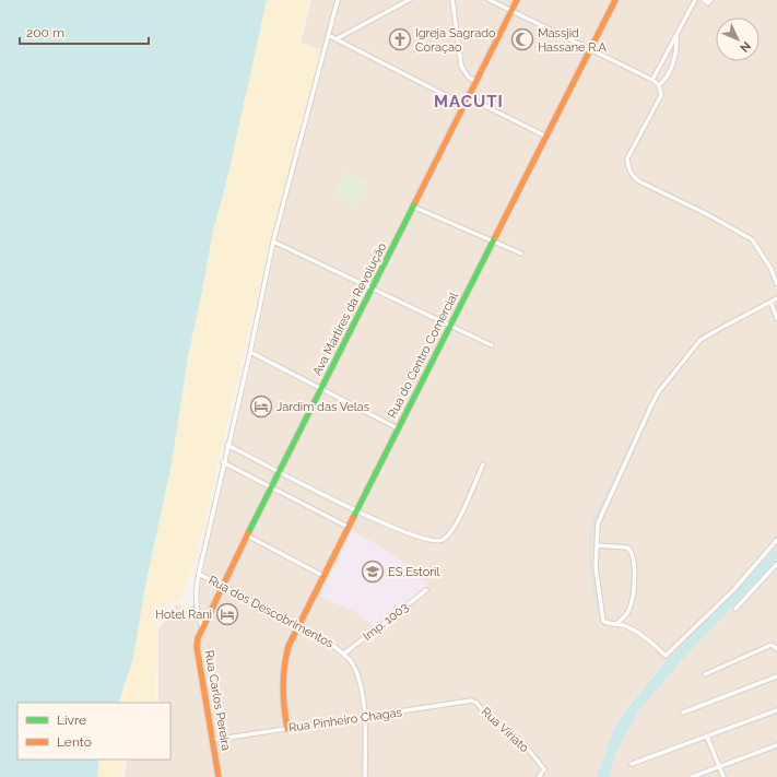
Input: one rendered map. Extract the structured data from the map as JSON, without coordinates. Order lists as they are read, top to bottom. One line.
{"streets":{"street":["Ava Mártires da Revolução","Rua do Centro Comercial","Rua dos Descobrimentos","Imp. 1003","Rua Carlos Pereira","Rua Pinheiro Chagas","Rua Viriato"]},"crossings":[["Ava Mártires da Revolução","Rua dos Descobrimentos"],["Ava Mártires da Revolução","Rua Carlos Pereira"],["Rua do Centro Comercial","Rua dos Descobrimentos"],["Rua do Centro Comercial","Rua Pinheiro Chagas"],["Rua dos Descobrimentos","Imp. 1003"],["Rua dos Descobrimentos","Rua Pinheiro Chagas"],["Rua Carlos Pereira","Rua Pinheiro Chagas"],["Rua Pinheiro Chagas","Rua Viriato"]],"districts":["MACUTI"],"places":{"church":["Igreja Sagrado Coraçao"],"mosque":["Massjid Hassane R.A"],"hotel":["Jardim das Velas","Hotel Rani"],"school or university":["ES Estoril"]},"legend":["Livre","Lento"],"scale_bar":"200 m","north":"bottom right"}
